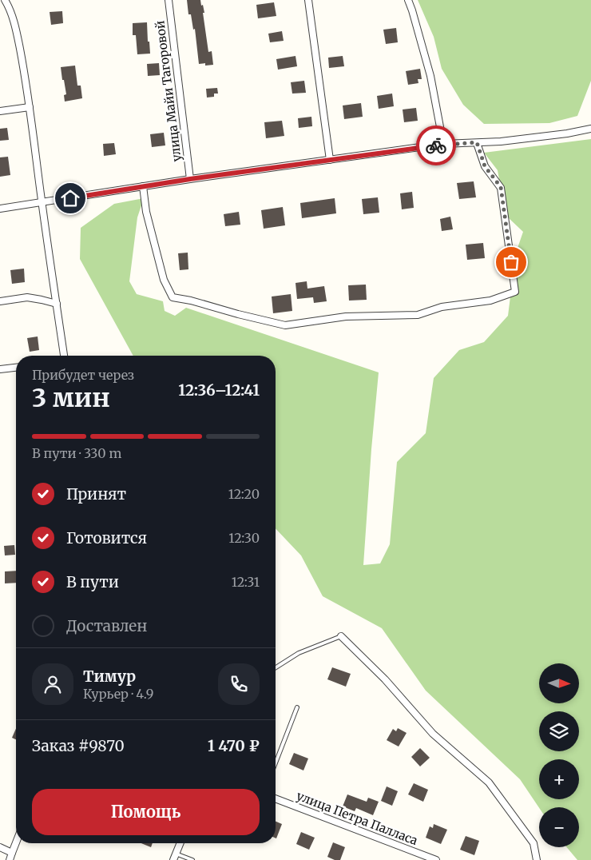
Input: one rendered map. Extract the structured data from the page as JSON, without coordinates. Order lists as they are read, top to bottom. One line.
{"streets":{"street":["улица Майи Тагоровой","улица Петра Палласа"]},"north":"right","page":{"heading":["3 мин","Прибудет через","12:36–12:41"],"panel":["Тимур","Курьер · 4.9","Заказ #9870","1 470 ₽"],"bar":"В пути · 330 m","list":[["Принят","12:20"],["Готовится","12:30"],["В пути","12:31"],"Доставлен"],"map_buttons":["+","−"],"buttons":"Помощь"}}
